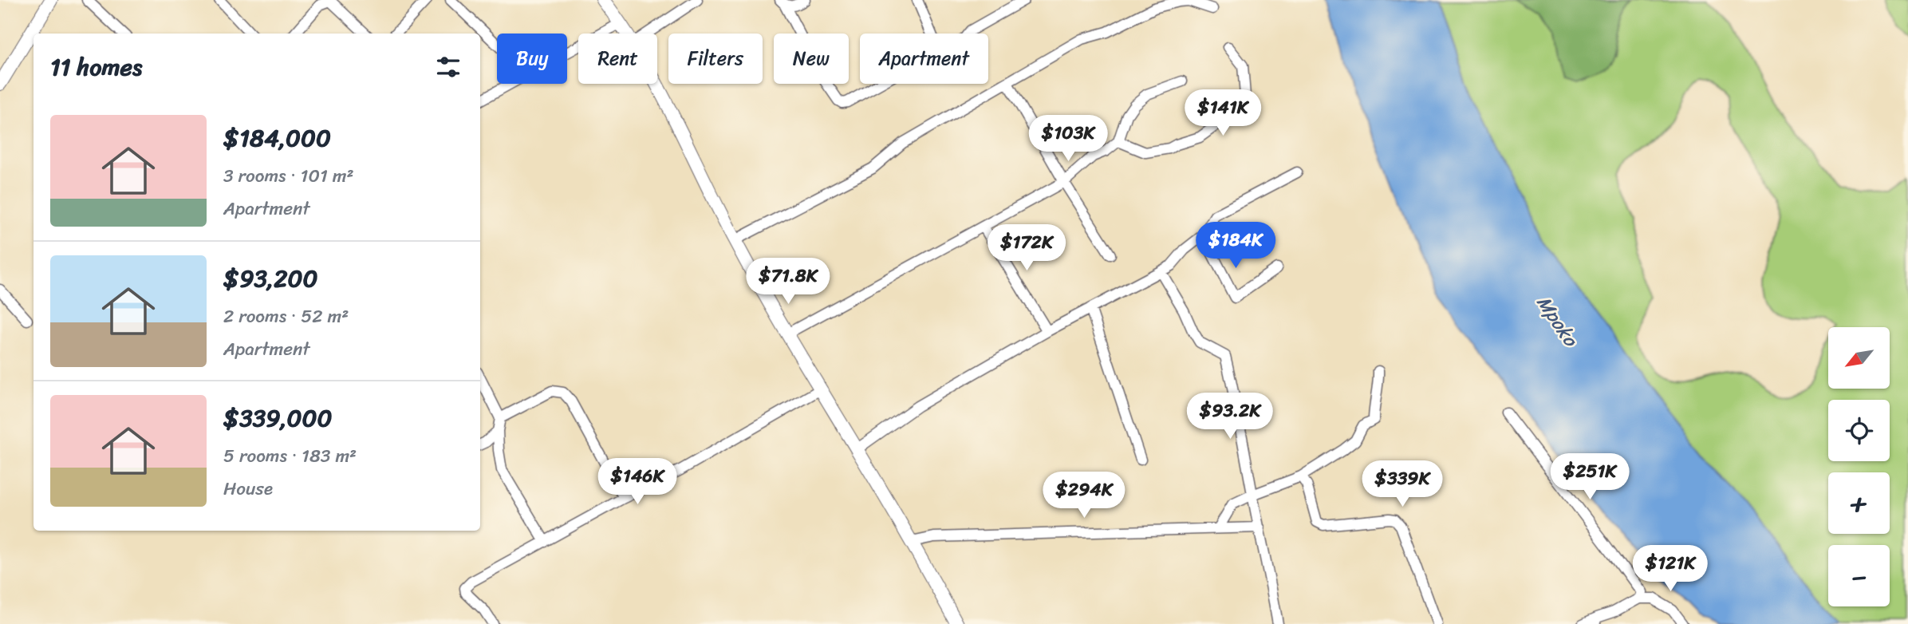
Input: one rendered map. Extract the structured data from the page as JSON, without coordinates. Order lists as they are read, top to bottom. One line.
{"water":["Mpoko"],"north":"bottom left","page":{"chip":["Buy","Rent","Filters","New","Apartment"],"heading":"11 homes","price":["$141K","$103K","$184K","$172K","$71.8K","$93.2K","$251K","$146K","$339K","$294K","$121K"],"list":[{"name":"$184,000","note":"3 rooms · 101 m² · Apartment"},{"name":"$93,200","note":"2 rooms · 52 m² · Apartment"},{"name":"$339,000","note":"5 rooms · 183 m² · House"}],"map_buttons":["+","−"]}}
